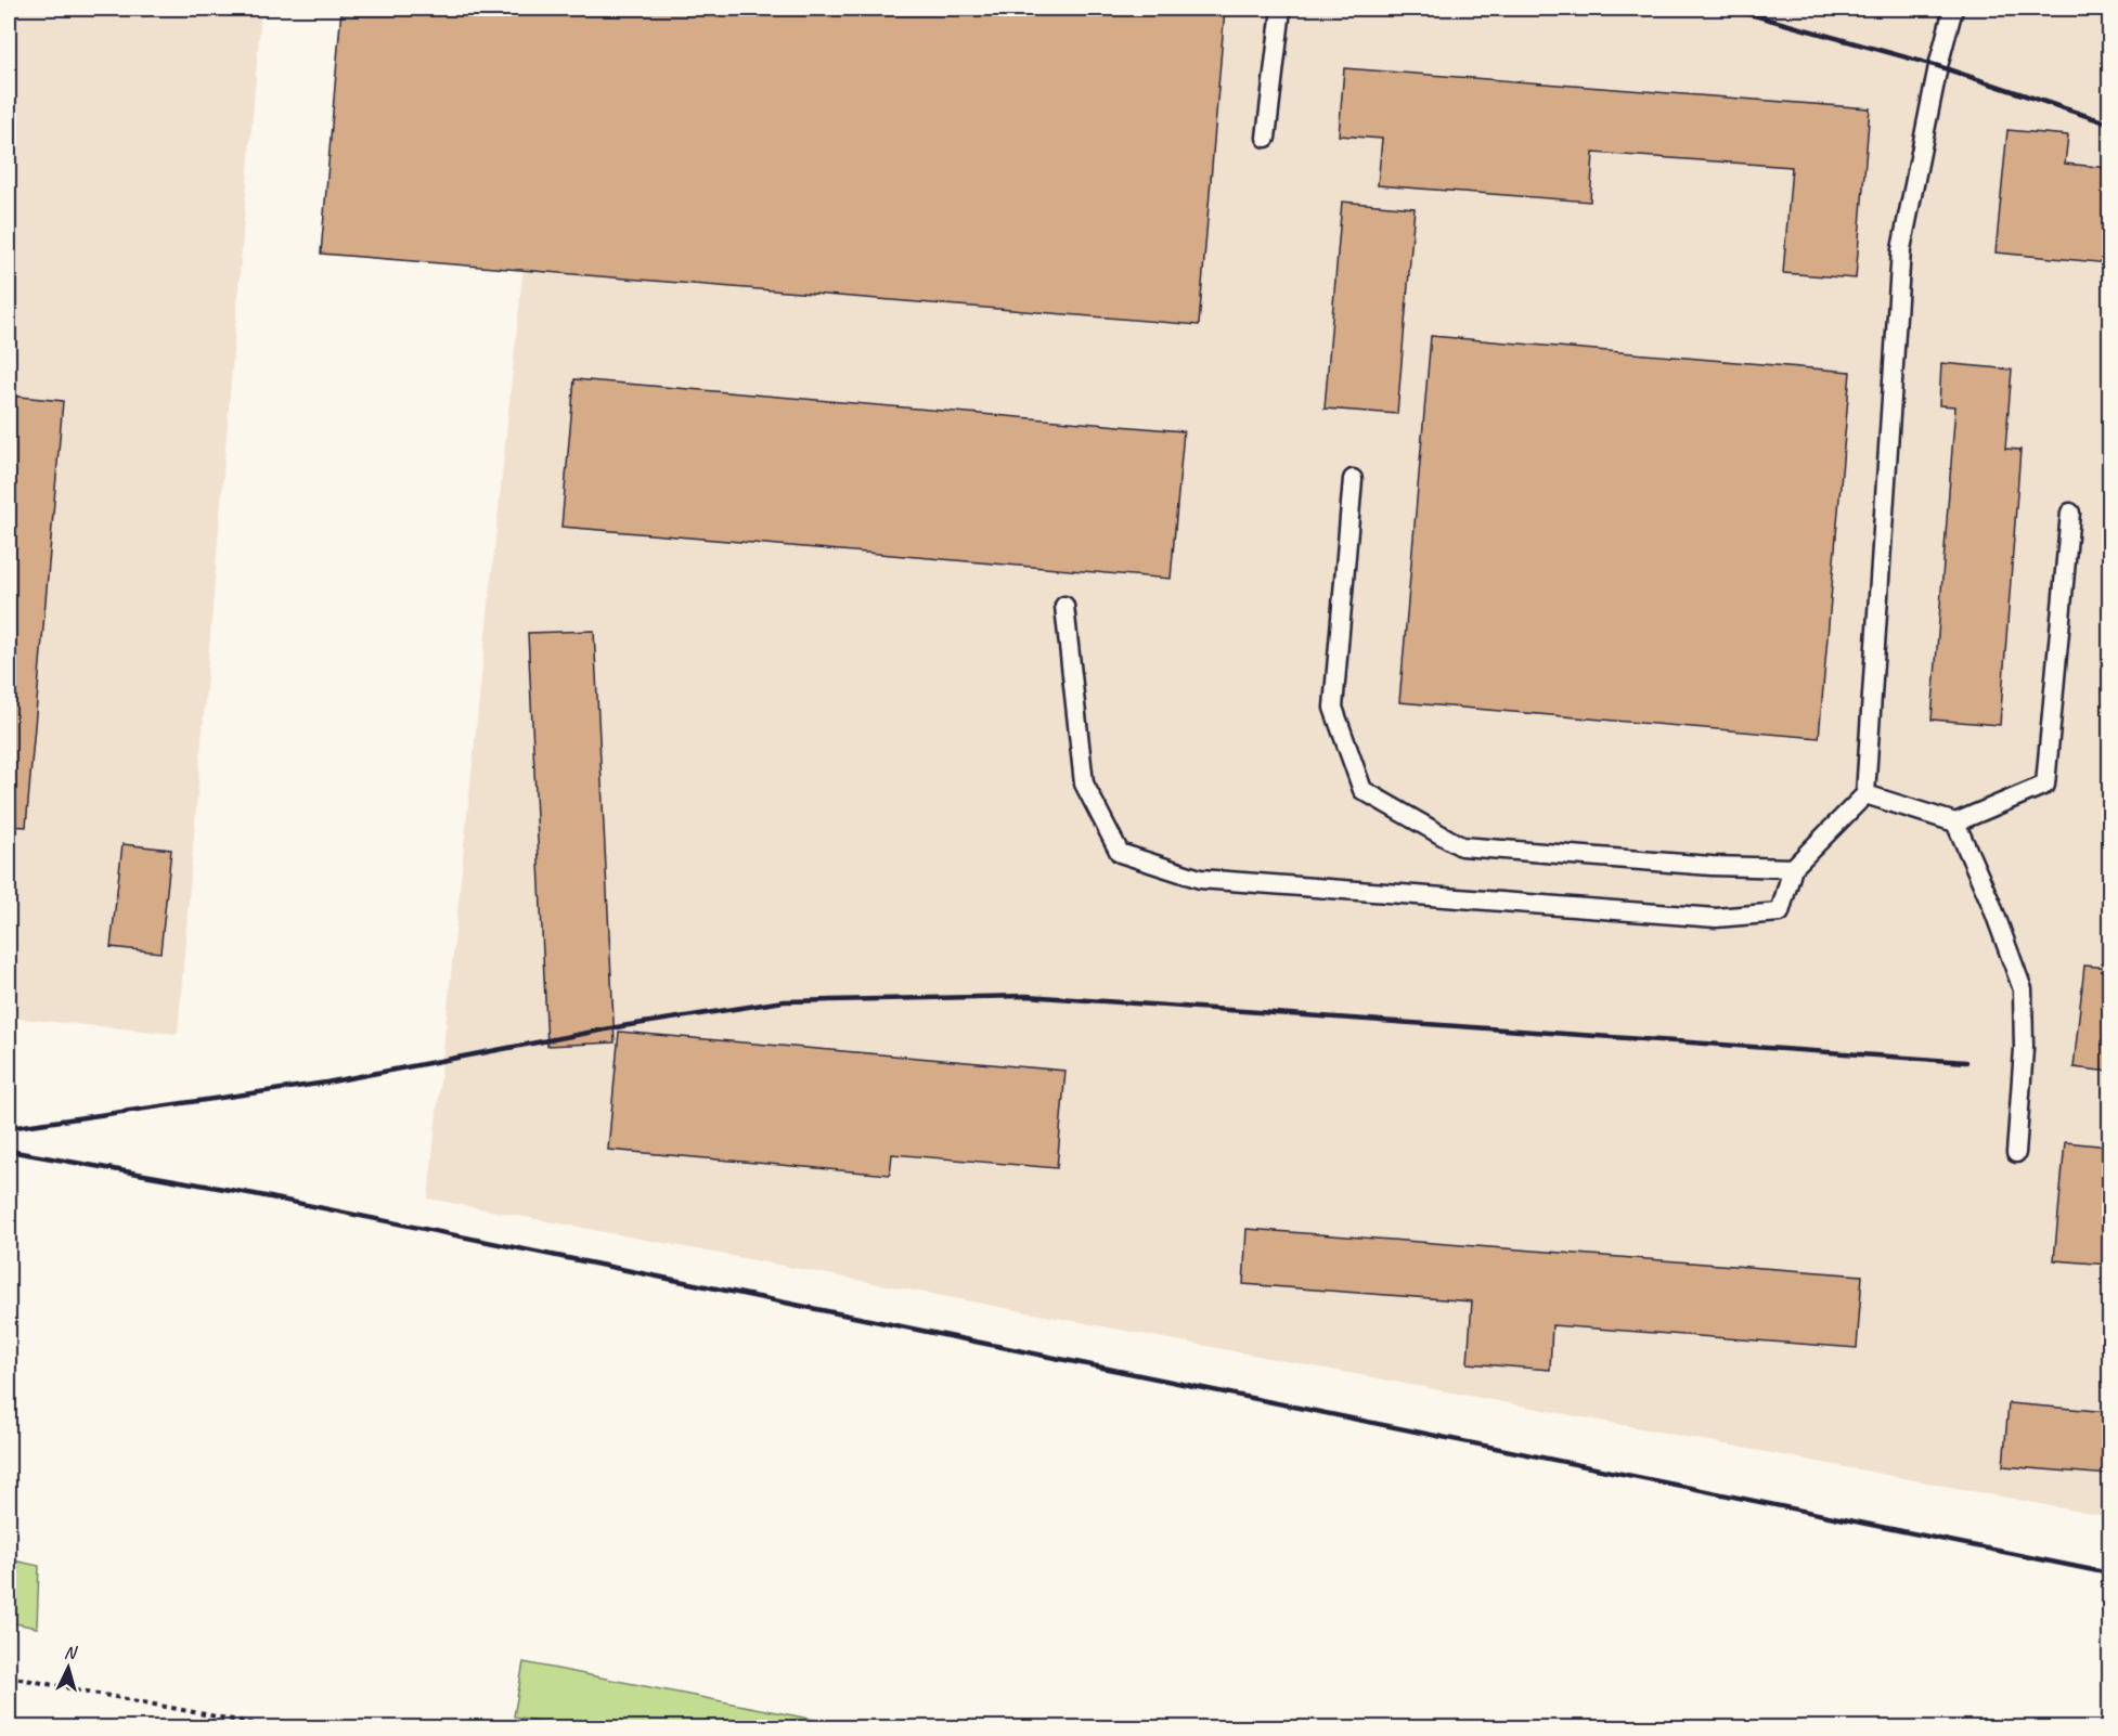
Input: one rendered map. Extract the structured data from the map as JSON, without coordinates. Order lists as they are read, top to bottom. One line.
{"north":"top"}
